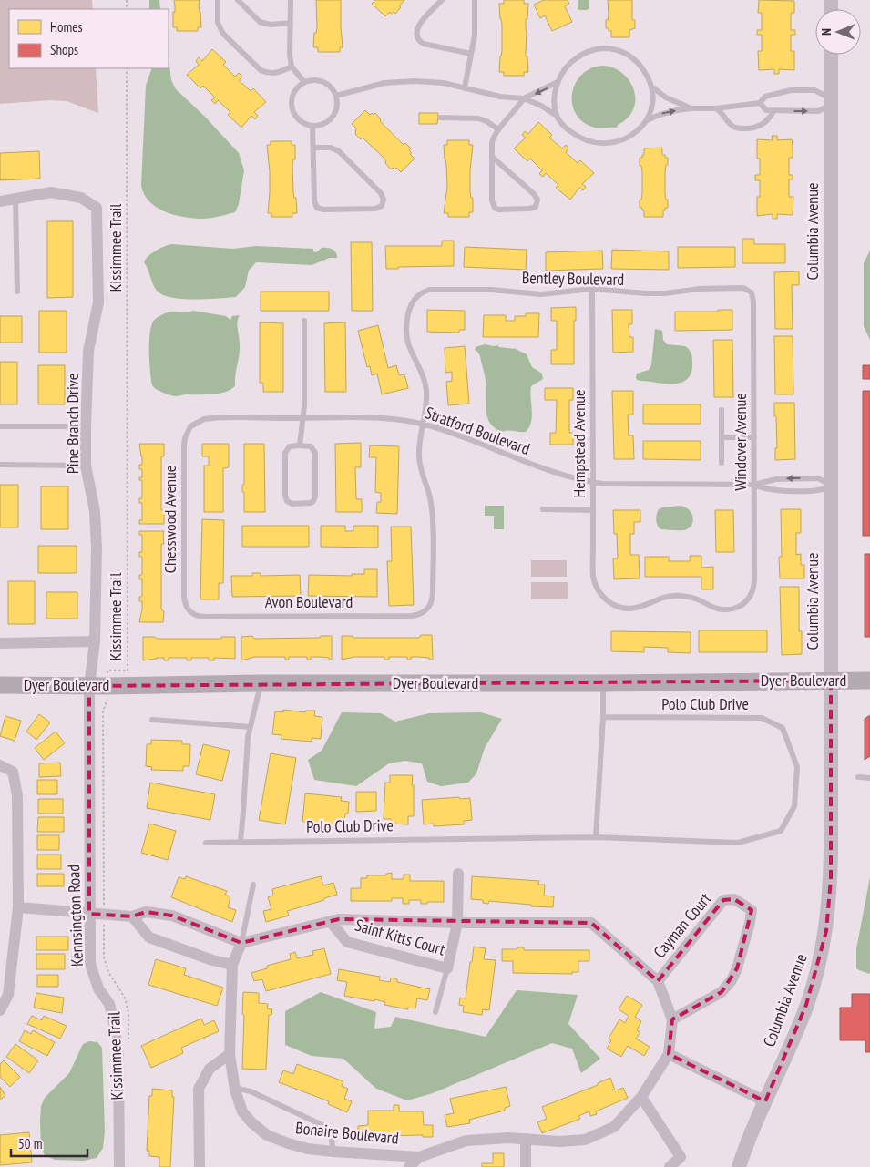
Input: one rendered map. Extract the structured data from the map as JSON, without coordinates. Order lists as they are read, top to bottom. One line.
{"streets":{"main road":["Dyer Boulevard"],"street":["Columbia Avenue","Pine Branch Drive","Kennsington Road","Cayman Court","Saint Kitts Court","Bonaire Boulevard"],"lane":["Bentley Boulevard","Stratford Boulevard","Windover Avenue","Hempstead Avenue","Chesswood Avenue","Avon Boulevard","Polo Club Drive"],"path":["Kissimmee Trail"]},"crossings":[["Columbia Avenue","Stratford Boulevard"],["Columbia Avenue","Dyer Boulevard"],["Kissimmee Trail","Dyer Boulevard"],["Bentley Boulevard","Stratford Boulevard"],["Bentley Boulevard","Windover Avenue"],["Bentley Boulevard","Hempstead Avenue"],["Bentley Boulevard","Avon Boulevard"],["Pine Branch Drive","Dyer Boulevard"],["Pine Branch Drive","Kennsington Road"],["Stratford Boulevard","Windover Avenue"],["Stratford Boulevard","Hempstead Avenue"],["Stratford Boulevard","Chesswood Avenue"],["Stratford Boulevard","Avon Boulevard"],["Windover Avenue","Hempstead Avenue"],["Chesswood Avenue","Avon Boulevard"],["Dyer Boulevard","Kennsington Road"],["Cayman Court","Bonaire Boulevard"],["Saint Kitts Court","Bonaire Boulevard"]],"legend":["Homes","Shops"],"scale_bar":"50 m","north":"left"}
